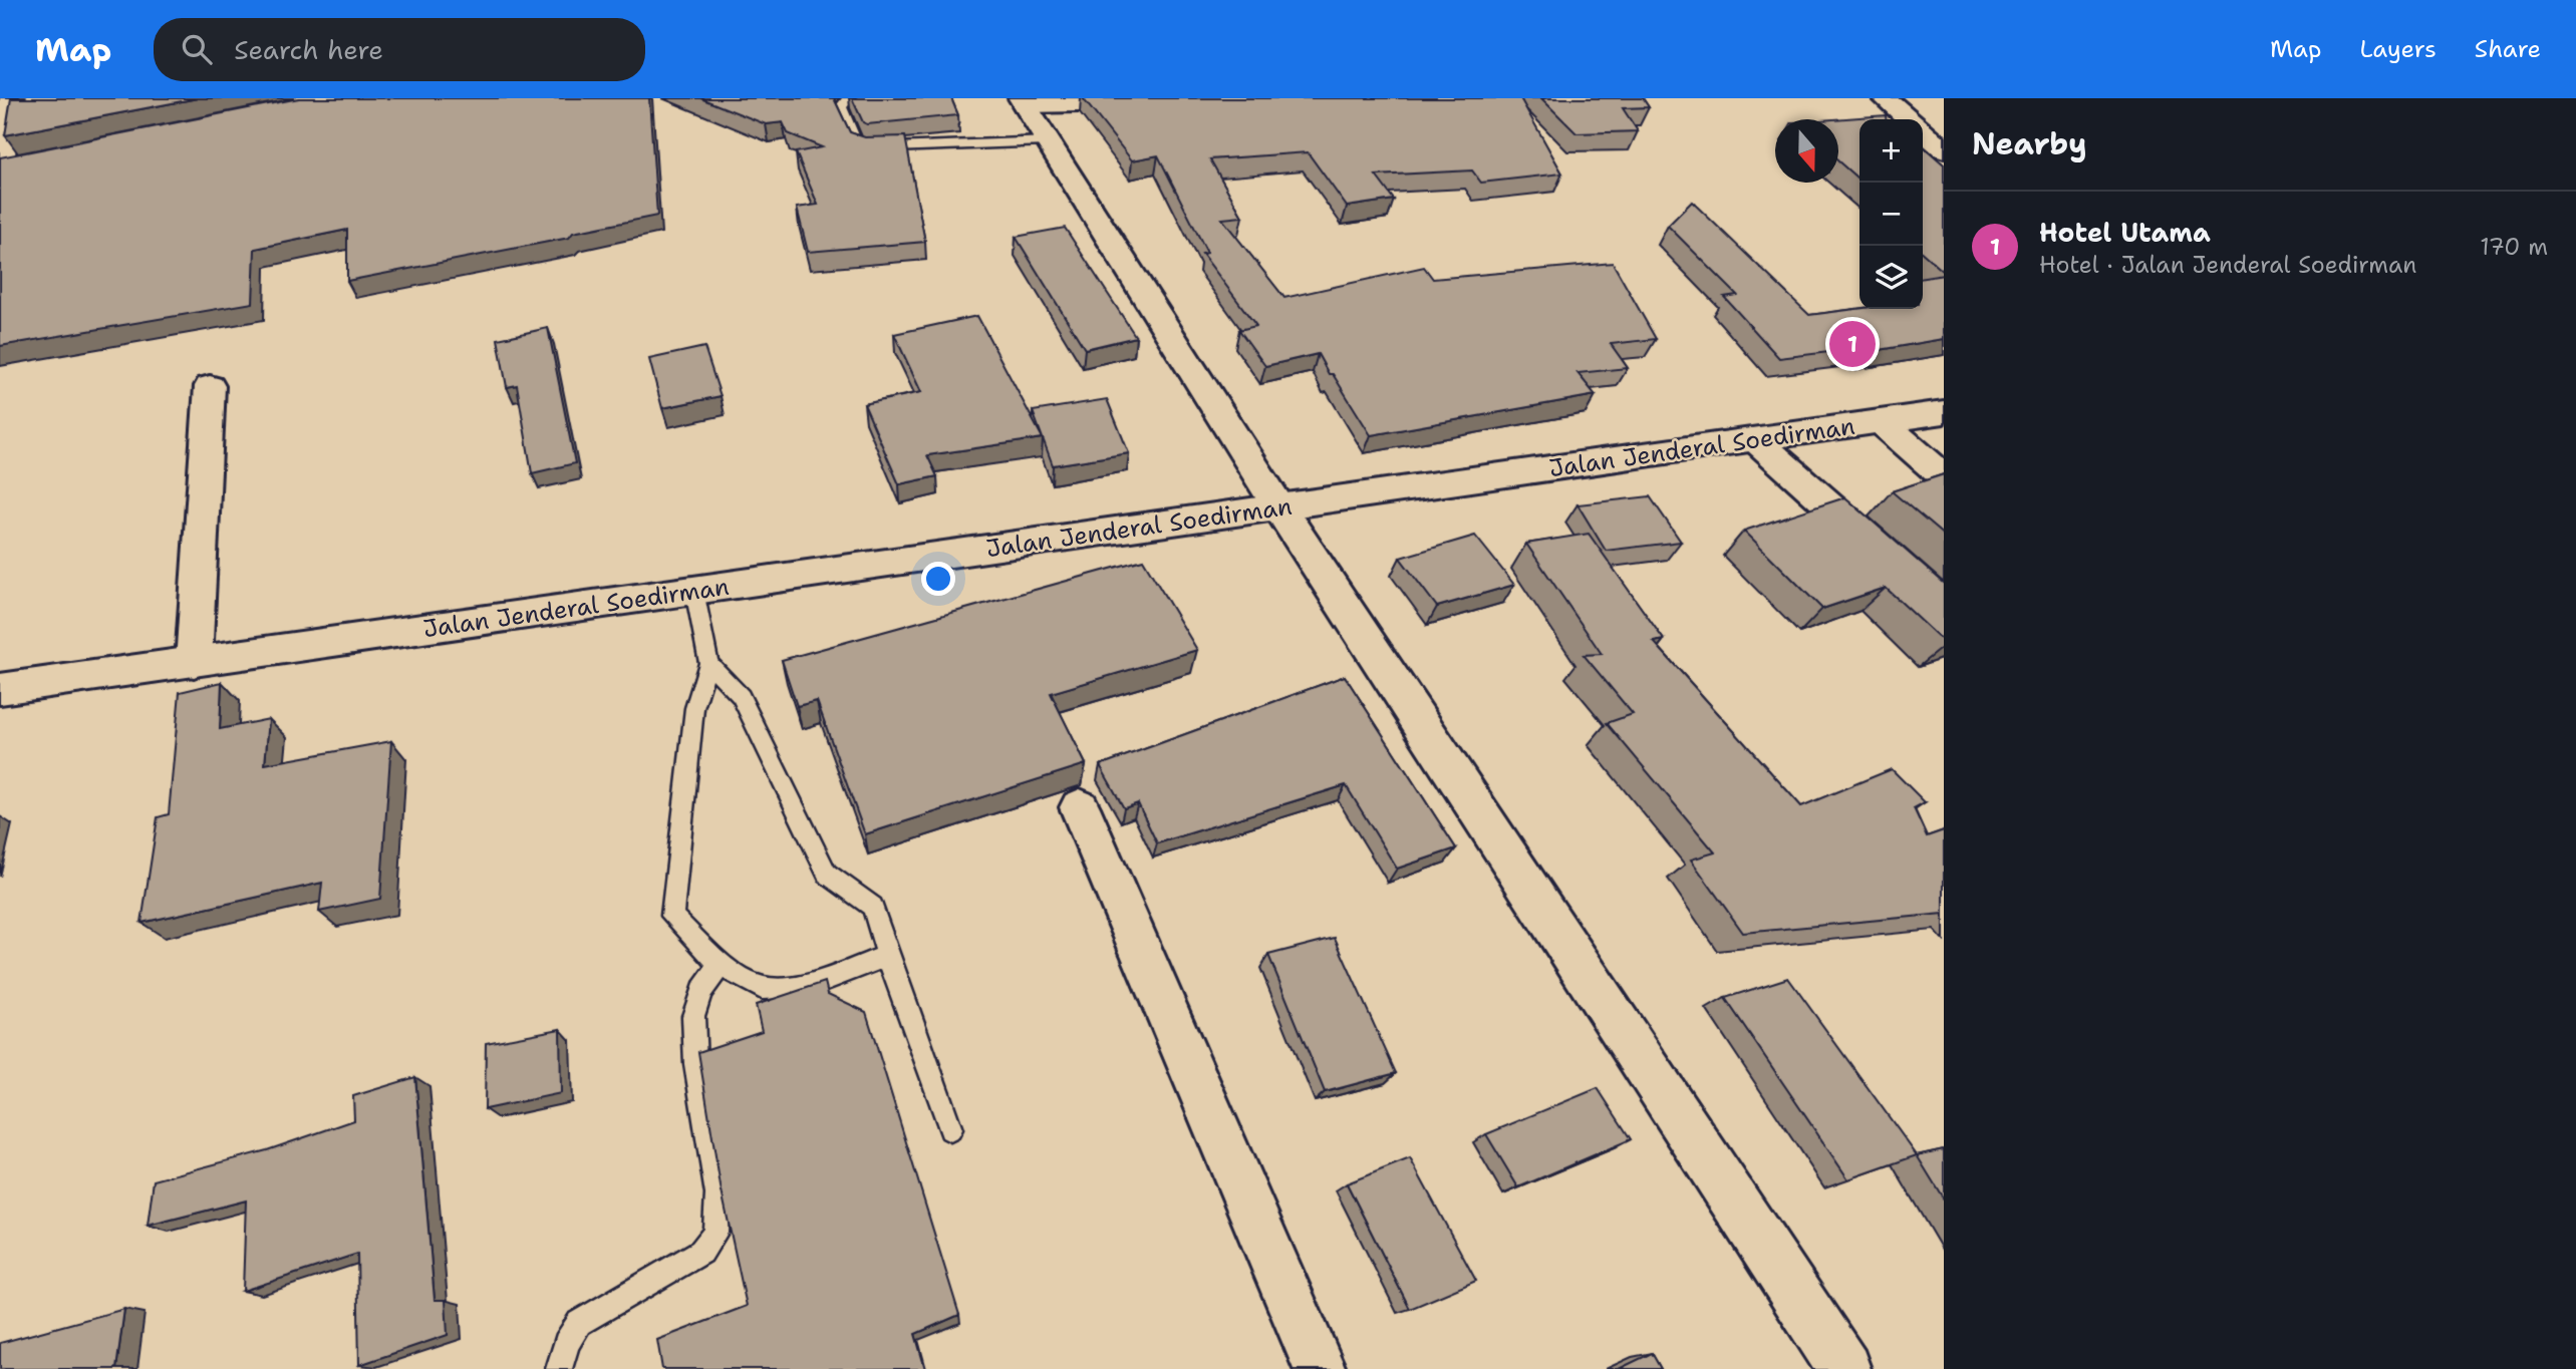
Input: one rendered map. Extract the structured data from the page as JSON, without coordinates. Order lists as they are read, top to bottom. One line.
{"streets":{"street":["Jalan Jenderal Soedirman"]},"north":"bottom","page":{"header":"Map","search":"Search here","nav":["Map","Layers","Share"],"heading":"Nearby","map_buttons":["+","−"],"list":[{"mark":"1","name":"Hotel Utama","note":"Hotel · Jalan Jenderal Soedirman","value":"170 m"}],"pins":"1"}}
